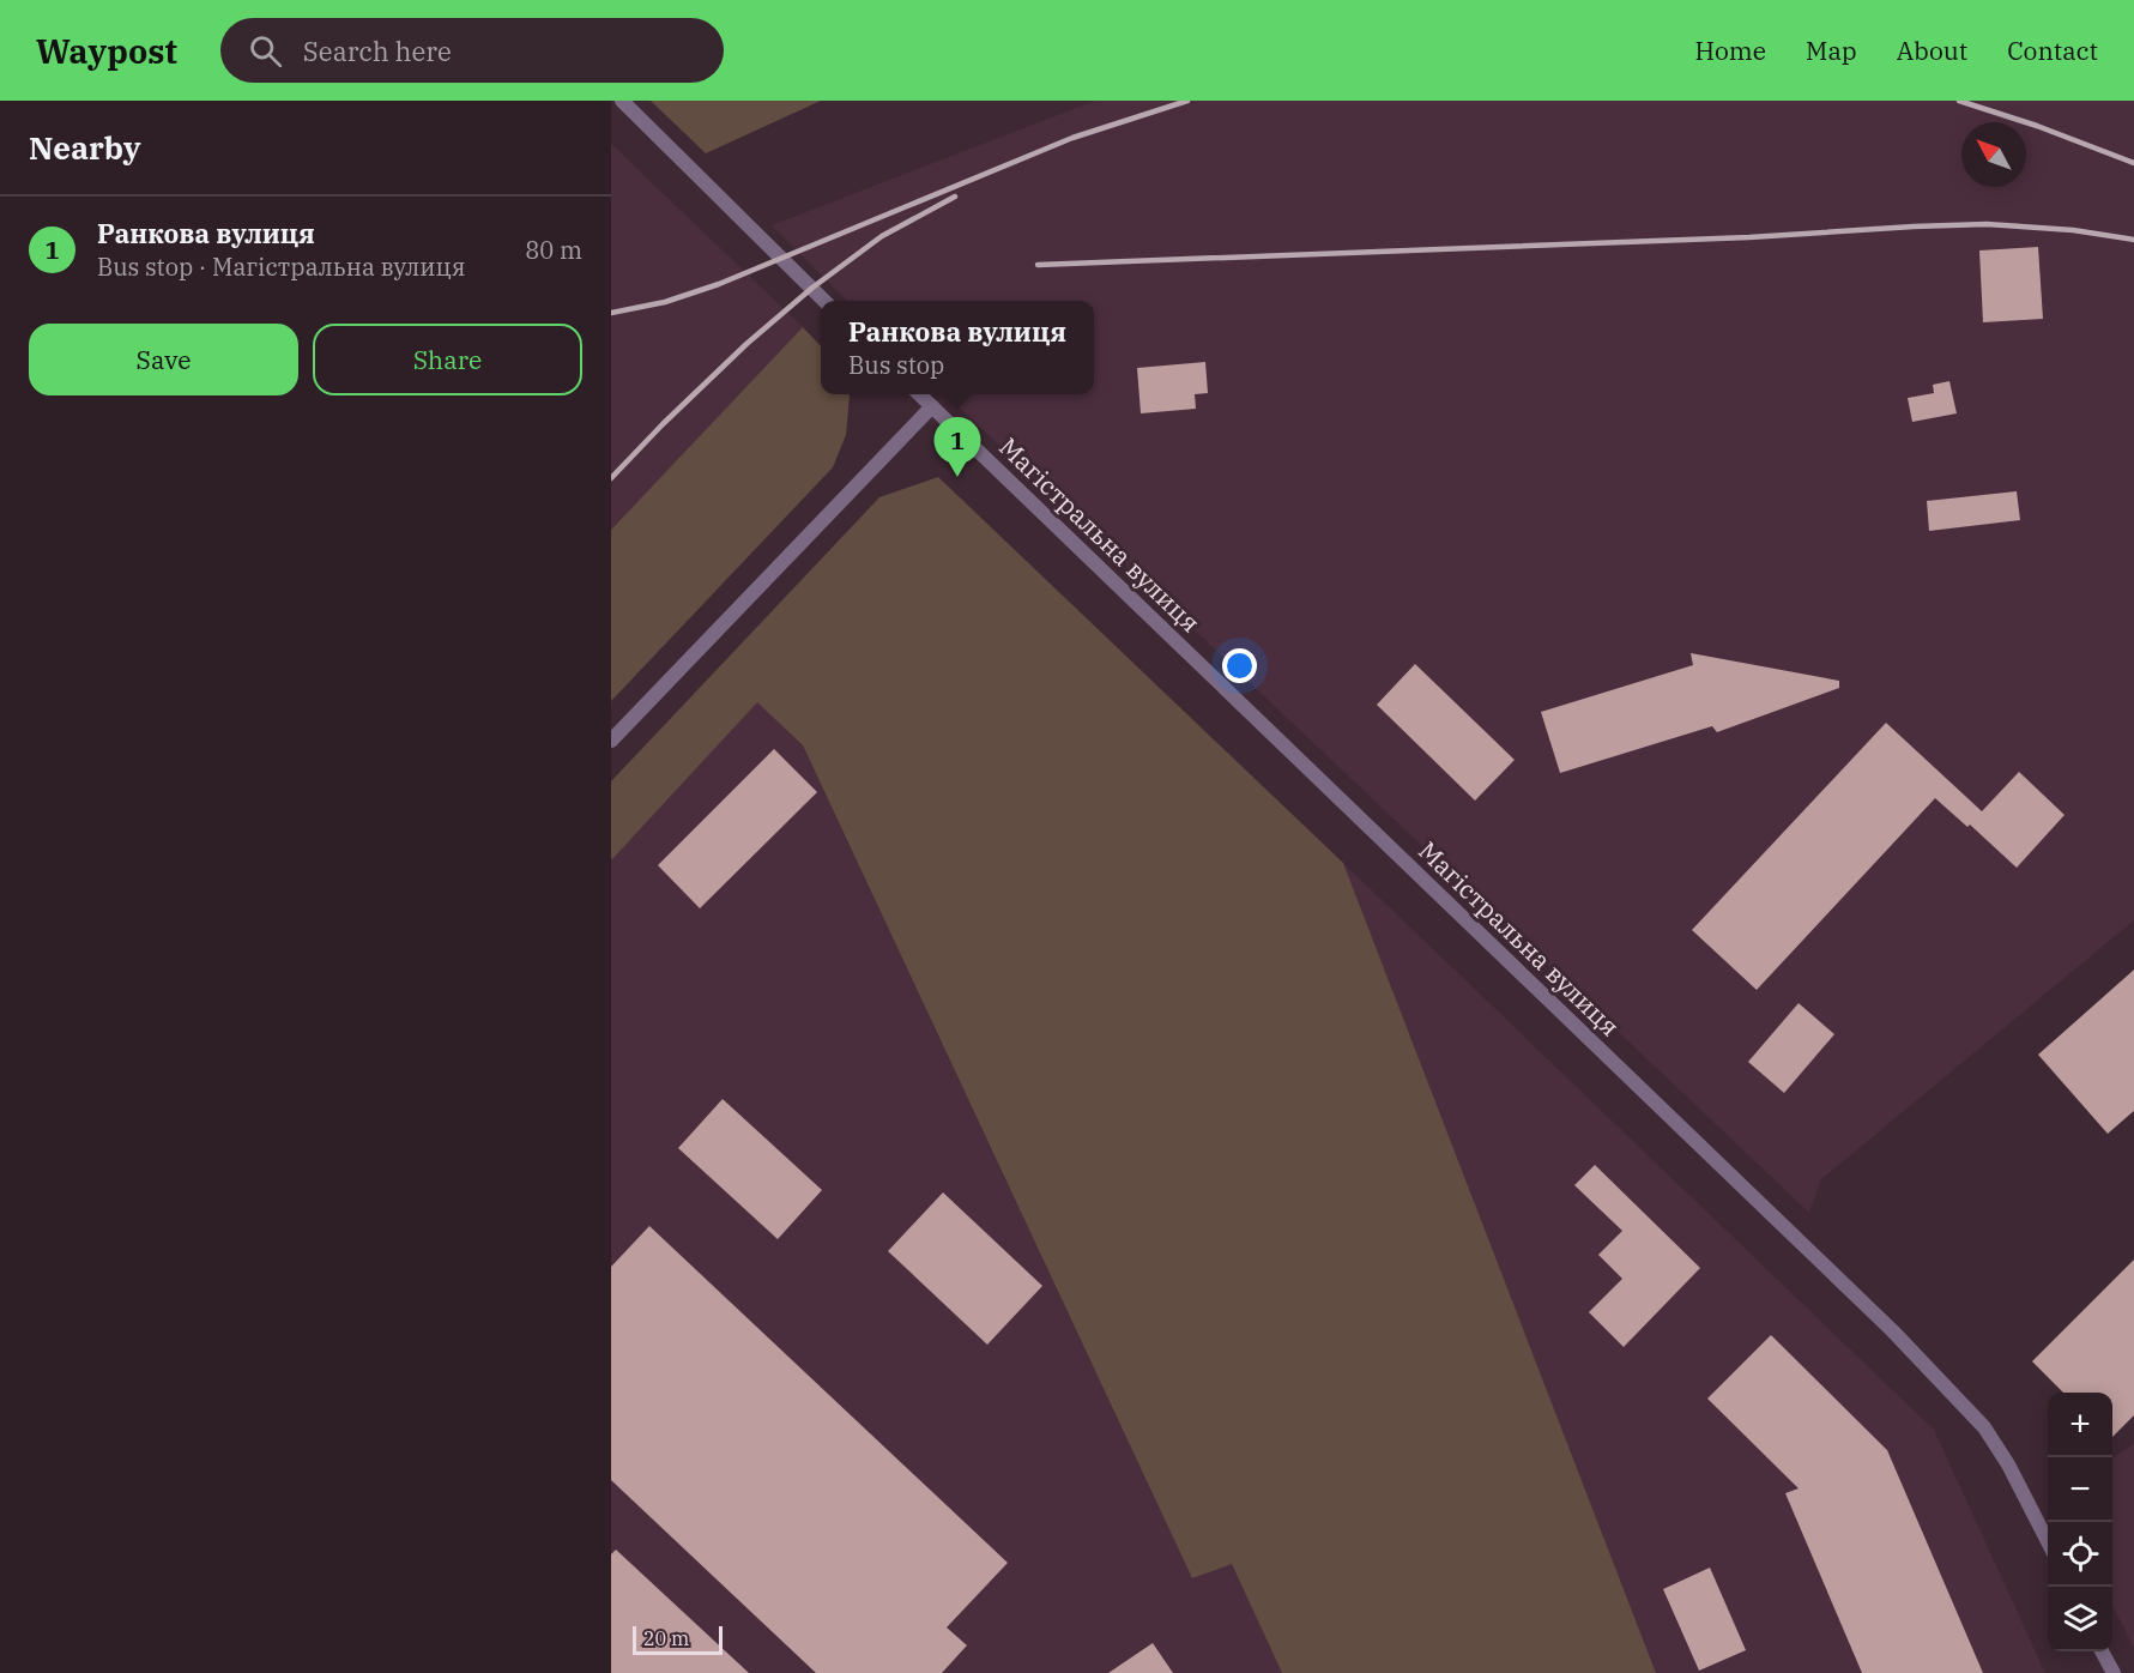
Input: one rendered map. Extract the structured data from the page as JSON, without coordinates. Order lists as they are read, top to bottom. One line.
{"streets":{"street":["Магістральна вулиця"]},"scale_bar":"20 m","north":"top left","page":{"header":"Waypost","search":"Search here","nav":["Home","Map","About","Contact"],"heading":"Nearby","list":[{"mark":"1","name":"Ранкова вулиця","note":"Bus stop · Магістральна вулиця","value":"80 m"}],"popup":["Ранкова вулиця","Bus stop"],"buttons":["Save","Share"],"pins":"1","map_buttons":["+","−"],"scale":"20 m"}}
